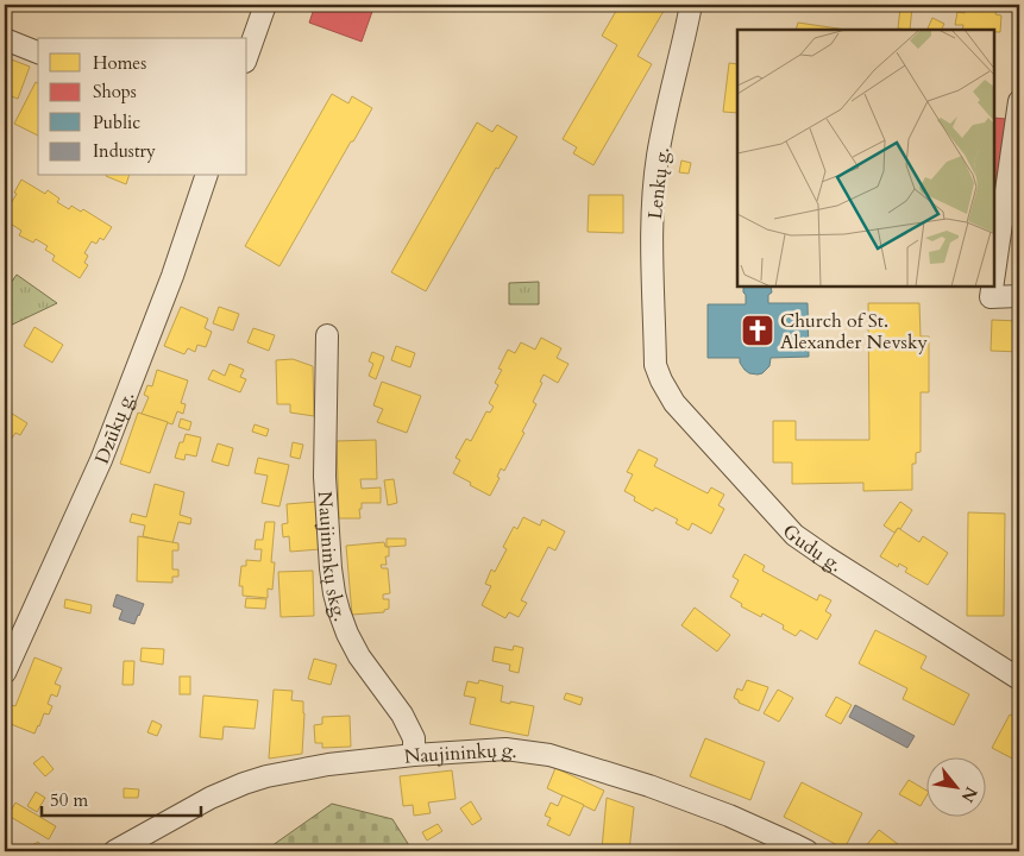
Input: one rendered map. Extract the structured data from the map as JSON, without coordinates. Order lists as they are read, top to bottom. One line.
{"streets":{"street":["Lenkų g.","Dzūkų g.","Gudų g.","Naujininkų skg.","Naujininkų g."]},"crossings":[["Lenkų g.","Gudų g."],["Naujininkų skg.","Naujininkų g."]],"places":{"church":["Church of St. Alexander Nevsky"]},"legend":["Homes","Shops","Public","Industry"],"scale_bar":"50 m","north":"bottom right"}
